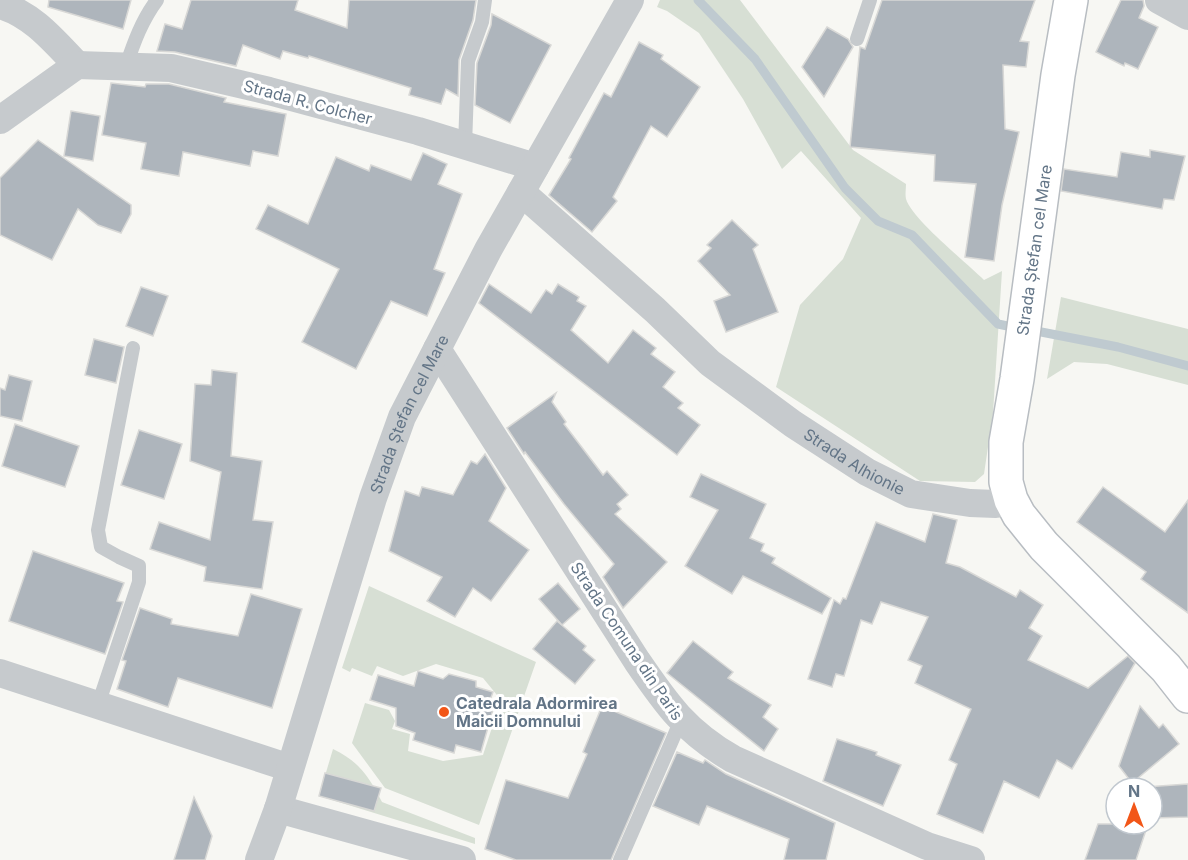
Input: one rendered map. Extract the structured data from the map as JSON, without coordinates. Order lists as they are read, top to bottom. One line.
{"streets":{"main road":["Strada Ștefan cel Mare"],"street":["Strada R. Colcher","Strada Alhionie","Strada Comuna din Paris"]},"crossings":[["Strada R. Colcher","Strada Ștefan cel Mare"],["Strada Ștefan cel Mare","Strada Alhionie"],["Strada Ștefan cel Mare","Strada Comuna din Paris"]],"places":["Catedrala Adormirea Maicii Domnului"],"north":"top"}
